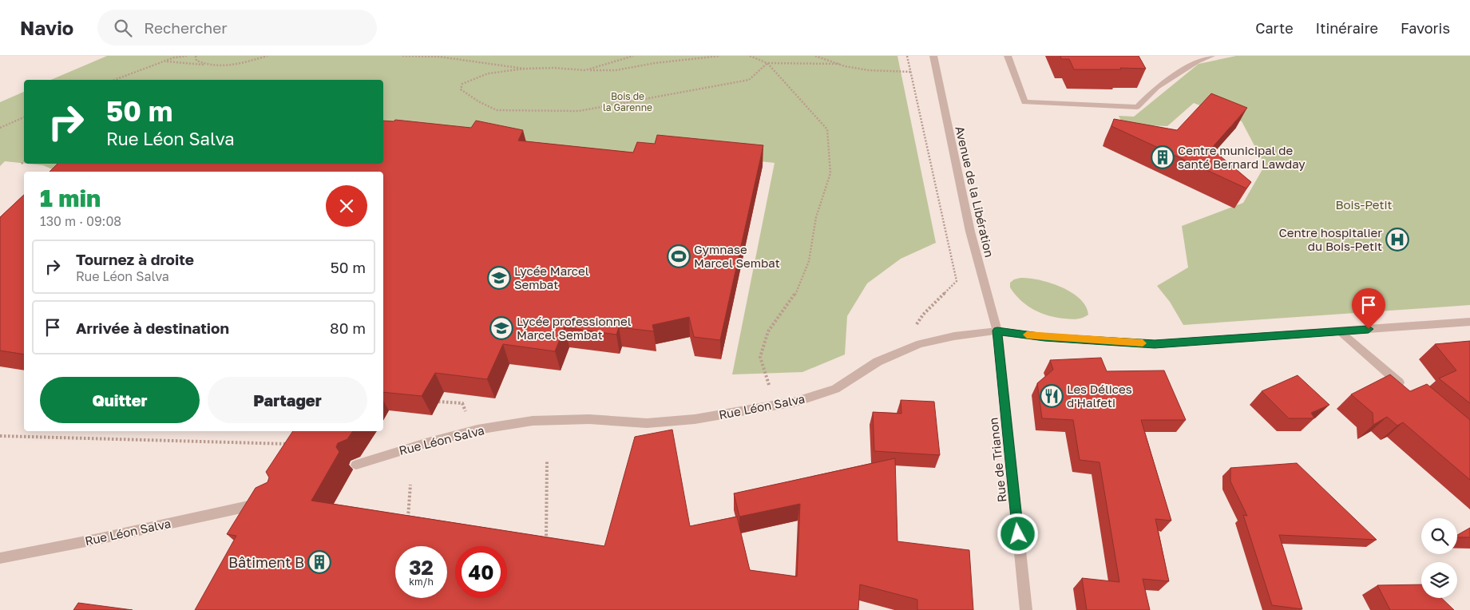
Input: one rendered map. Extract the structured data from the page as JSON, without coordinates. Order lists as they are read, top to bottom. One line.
{"streets":{"street":["Avenue de la Libération","Rue Léon Salva","Rue de Trianon"]},"crossings":[["Avenue de la Libération","Rue Léon Salva"],["Avenue de la Libération","Rue de Trianon"],["Rue Léon Salva","Rue de Trianon"]],"parks":["Bois de la Garenne","Bois-Petit"],"places":{"building":["Centre municipal de santé Bernard Lawday","Bâtiment B"],"hospital":["Centre hospitalier du Bois-Petit"],"sports":["Gymnase Marcel Sembat"],"school or university":["Lycée Marcel Sembat","Lycée professionnel Marcel Sembat"],"restaurant":["Les Délices d'Halfeti"]},"page":{"header":"Navio","search":"Rechercher","nav":["Carte","Itinéraire","Favoris"],"turn":["50 m","Rue Léon Salva"],"heading":["1 min","130 m · 09:08"],"list":[{"name":"Tournez à droite","note":"Rue Léon Salva","value":"50 m"},{"name":"Arrivée à destination","value":"80 m"}],"buttons":["Quitter","Partager"],"speed":"32 km/h","limit":"40"}}
